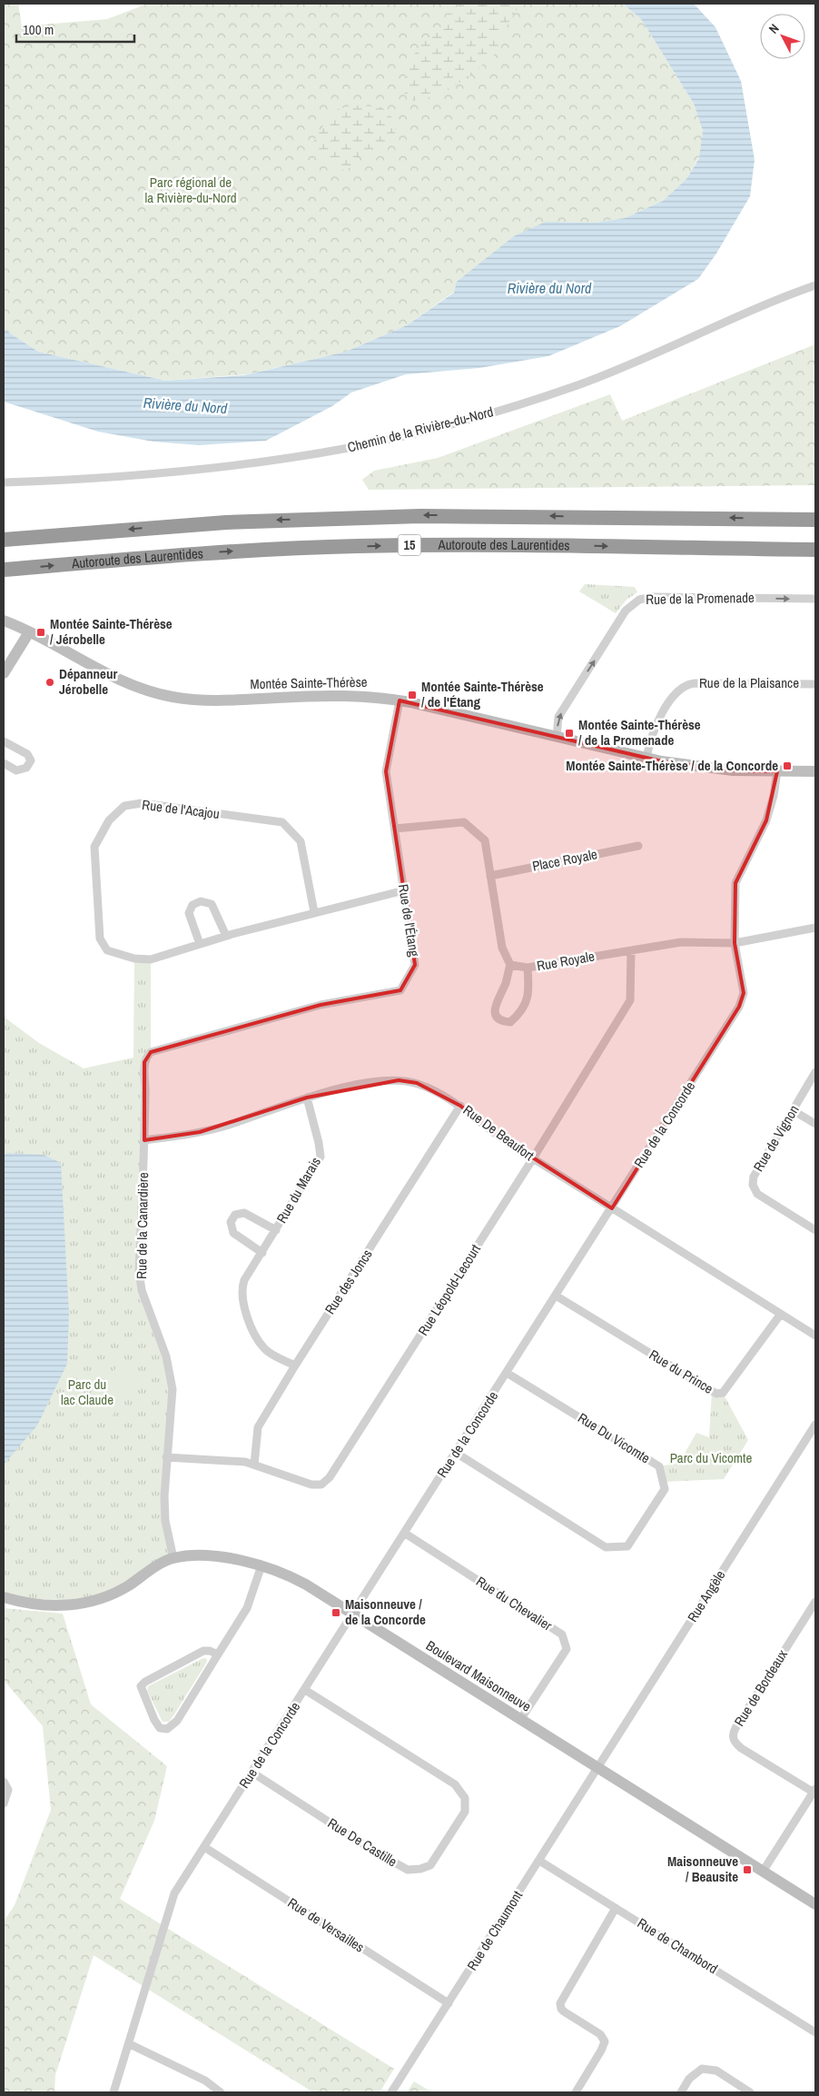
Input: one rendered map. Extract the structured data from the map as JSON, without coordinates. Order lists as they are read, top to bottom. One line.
{"streets":{"highway":["15","Autoroute des Laurentides"],"street":["Chemin de la Rivière-du-Nord","Rue de la Promenade","Montée Sainte-Thérèse","Rue de la Plaisance","Rue de l'Acajou","Place Royale","Rue de l'Étang","Rue Royale","Rue de la Concorde","Rue De Beaufort","Rue de Vignon","Rue du Marais","Rue de la Canardière","Rue des Joncs","Rue Léopold-Lecourt","Rue du Prince","Rue Du Vicomte","Rue Angèle","Rue du Chevalier","Boulevard Maisonneuve","Rue de Bordeaux","Rue De Castille","Rue de Versailles","Rue de Chaumont","Rue de Chambord"]},"crossings":[["Rue de la Promenade","Montée Sainte-Thérèse"],["Montée Sainte-Thérèse","Rue de la Plaisance"],["Montée Sainte-Thérèse","Rue de l'Étang"],["Montée Sainte-Thérèse","Rue de la Concorde"],["Rue de l'Acajou","Rue de l'Étang"],["Rue de l'Étang","Rue de la Canardière"],["Rue Royale","Rue de la Concorde"],["Rue Royale","Rue Léopold-Lecourt"],["Rue de la Concorde","Rue De Beaufort"],["Rue de la Concorde","Rue du Prince"],["Rue de la Concorde","Rue Du Vicomte"],["Rue de la Concorde","Rue du Chevalier"],["Rue de la Concorde","Boulevard Maisonneuve"],["Rue de la Concorde","Rue De Castille"],["Rue de la Concorde","Rue de Versailles"],["Rue De Beaufort","Rue du Marais"],["Rue De Beaufort","Rue de la Canardière"],["Rue De Beaufort","Rue des Joncs"],["Rue De Beaufort","Rue Léopold-Lecourt"],["Rue De Beaufort","Rue du Prince"],["Rue du Marais","Rue des Joncs"],["Rue de la Canardière","Rue Léopold-Lecourt"],["Rue de la Canardière","Boulevard Maisonneuve"],["Rue des Joncs","Rue Léopold-Lecourt"],["Rue Angèle","Boulevard Maisonneuve"],["Rue Angèle","Rue de Chaumont"],["Rue du Chevalier","Boulevard Maisonneuve"],["Boulevard Maisonneuve","Rue de Chaumont"],["Rue de Versailles","Rue de Chaumont"],["Rue de Chaumont","Rue de Chambord"]],"one_way":["Rue de la Promenade"],"water":["Rivière du Nord"],"parks":["Parc régional de la Rivière-du-Nord","Parc du lac Claude","Parc du Vicomte"],"places":{"transit":["Montée Sainte-Thérèse / Jérobelle","Montée Sainte-Thérèse / de l'Étang","Montée Sainte-Thérèse / de la Promenade","Montée Sainte-Thérèse / de la Concorde","Maisonneuve / de la Concorde","Maisonneuve / Beausite"],"other":["Dépanneur Jérobelle"]},"scale_bar":"100 m","north":"top left"}
